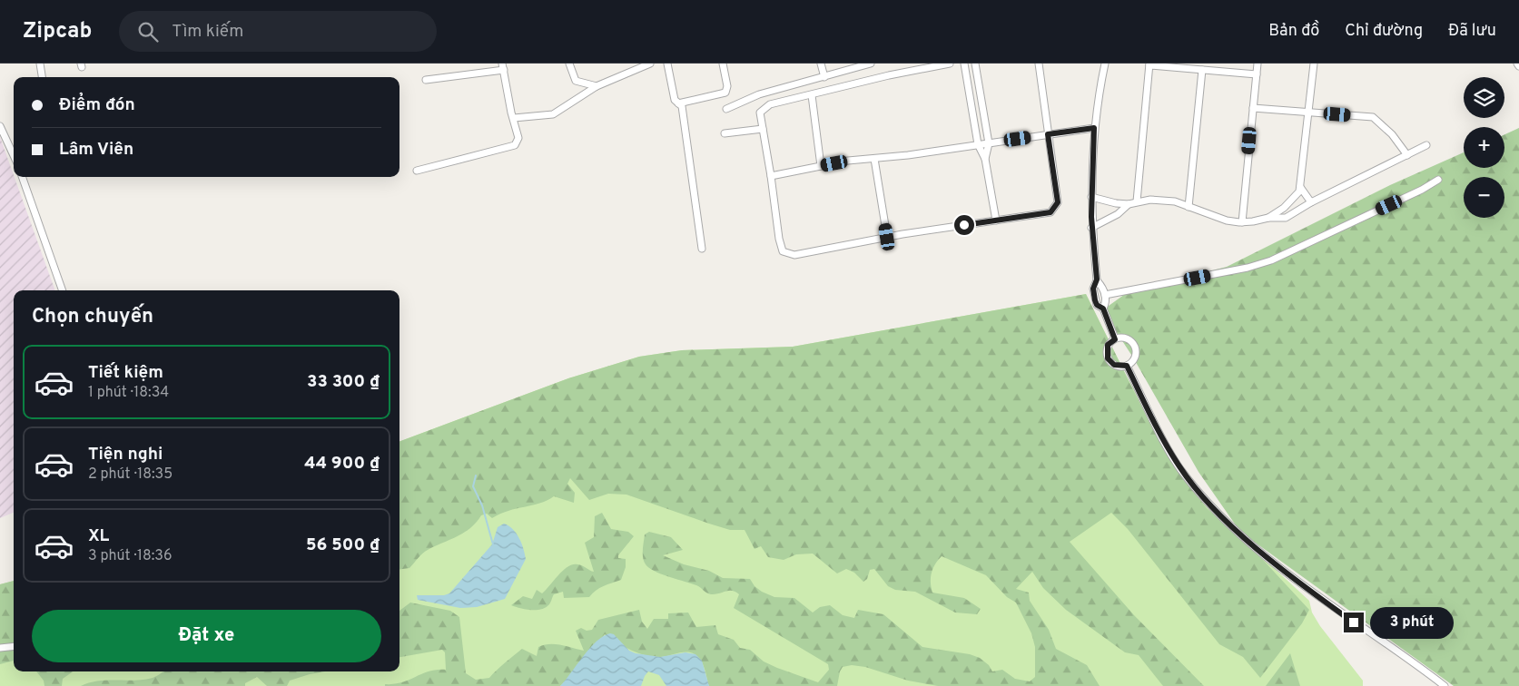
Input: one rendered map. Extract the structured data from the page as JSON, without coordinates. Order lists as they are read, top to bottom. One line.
{"page":{"header":"Zipcab","search":"Tìm kiếm","nav":["Bản đồ","Chỉ đường","Đã lưu"],"map_buttons":["+","−"],"banner":["Điểm đón","Lâm Viên"],"heading":"Chọn chuyến","list":[{"name":"Tiết kiệm","note":"1 phút · 18:34","value":"33 300 ₫"},{"name":"Tiện nghi","note":"2 phút · 18:35","value":"44 900 ₫"},{"name":"XL","note":"3 phút · 18:36","value":"56 500 ₫"}],"buttons":"Đặt xe","bubble":"3 phút"}}
